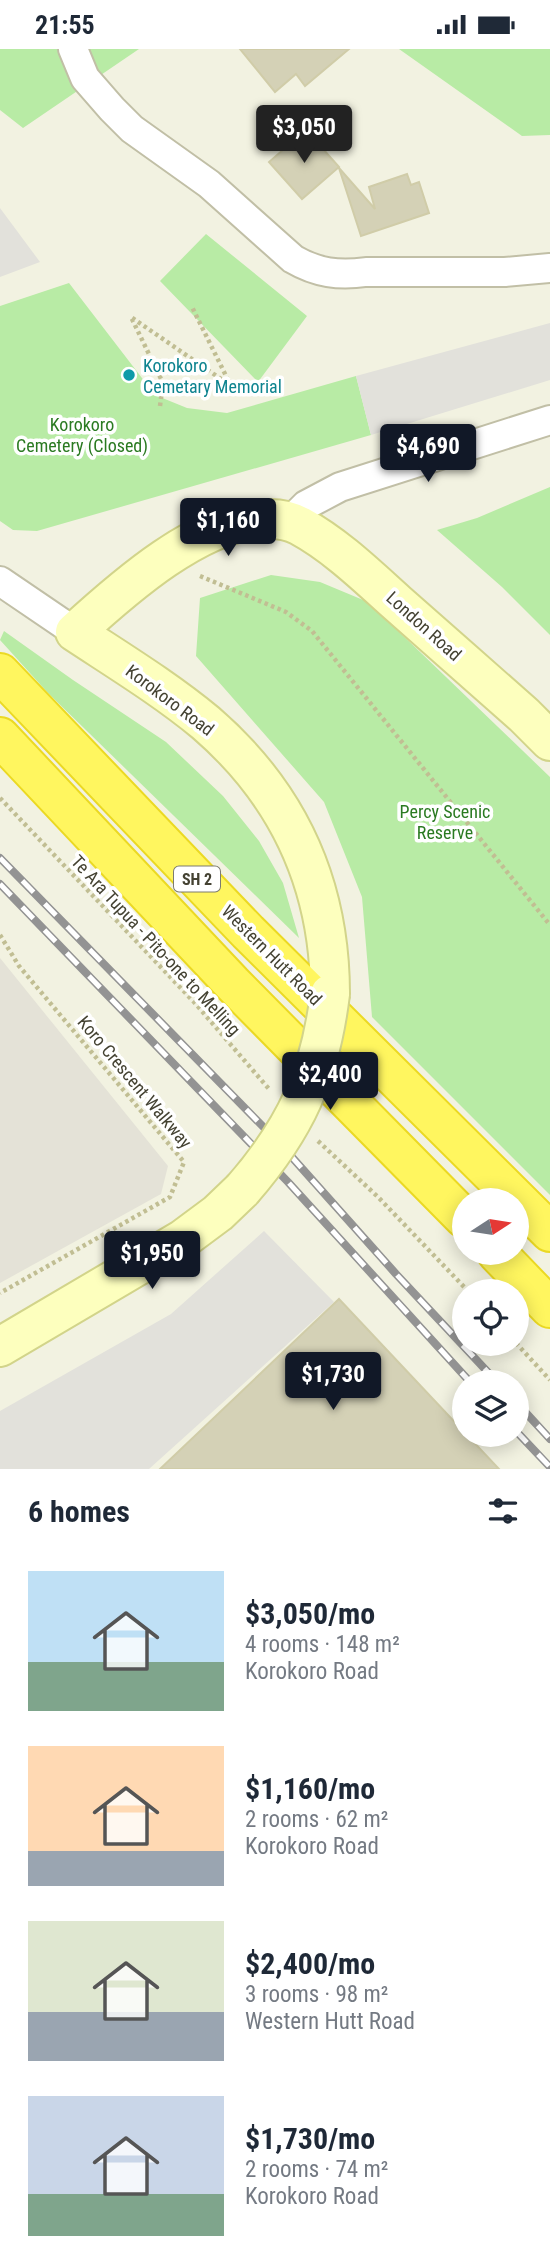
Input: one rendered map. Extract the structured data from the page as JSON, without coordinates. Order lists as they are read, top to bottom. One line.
{"streets":{"highway":["SH 2","Western Hutt Road"],"street":["London Road","Korokoro Road"],"path":["Te Ara Tupua - Pito-one to Melling","Koro Crescent Walkway"]},"parks":["Korokoro Cemetery (Closed)","Percy Scenic Reserve"],"places":["Korokoro Cemetary Memorial"],"north":"right","page":{"status":"21:55","price":["$3,050","$4,690","$1,160","$2,400","$1,950","$1,730"],"heading":"6 homes","list":[{"name":"$3,050/mo","note":"4 rooms · 148 m² · Korokoro Road"},{"name":"$1,160/mo","note":"2 rooms · 62 m² · Korokoro Road"},{"name":"$2,400/mo","note":"3 rooms · 98 m² · Western Hutt Road"},{"name":"$1,730/mo","note":"2 rooms · 74 m² · Korokoro Road"}]}}
